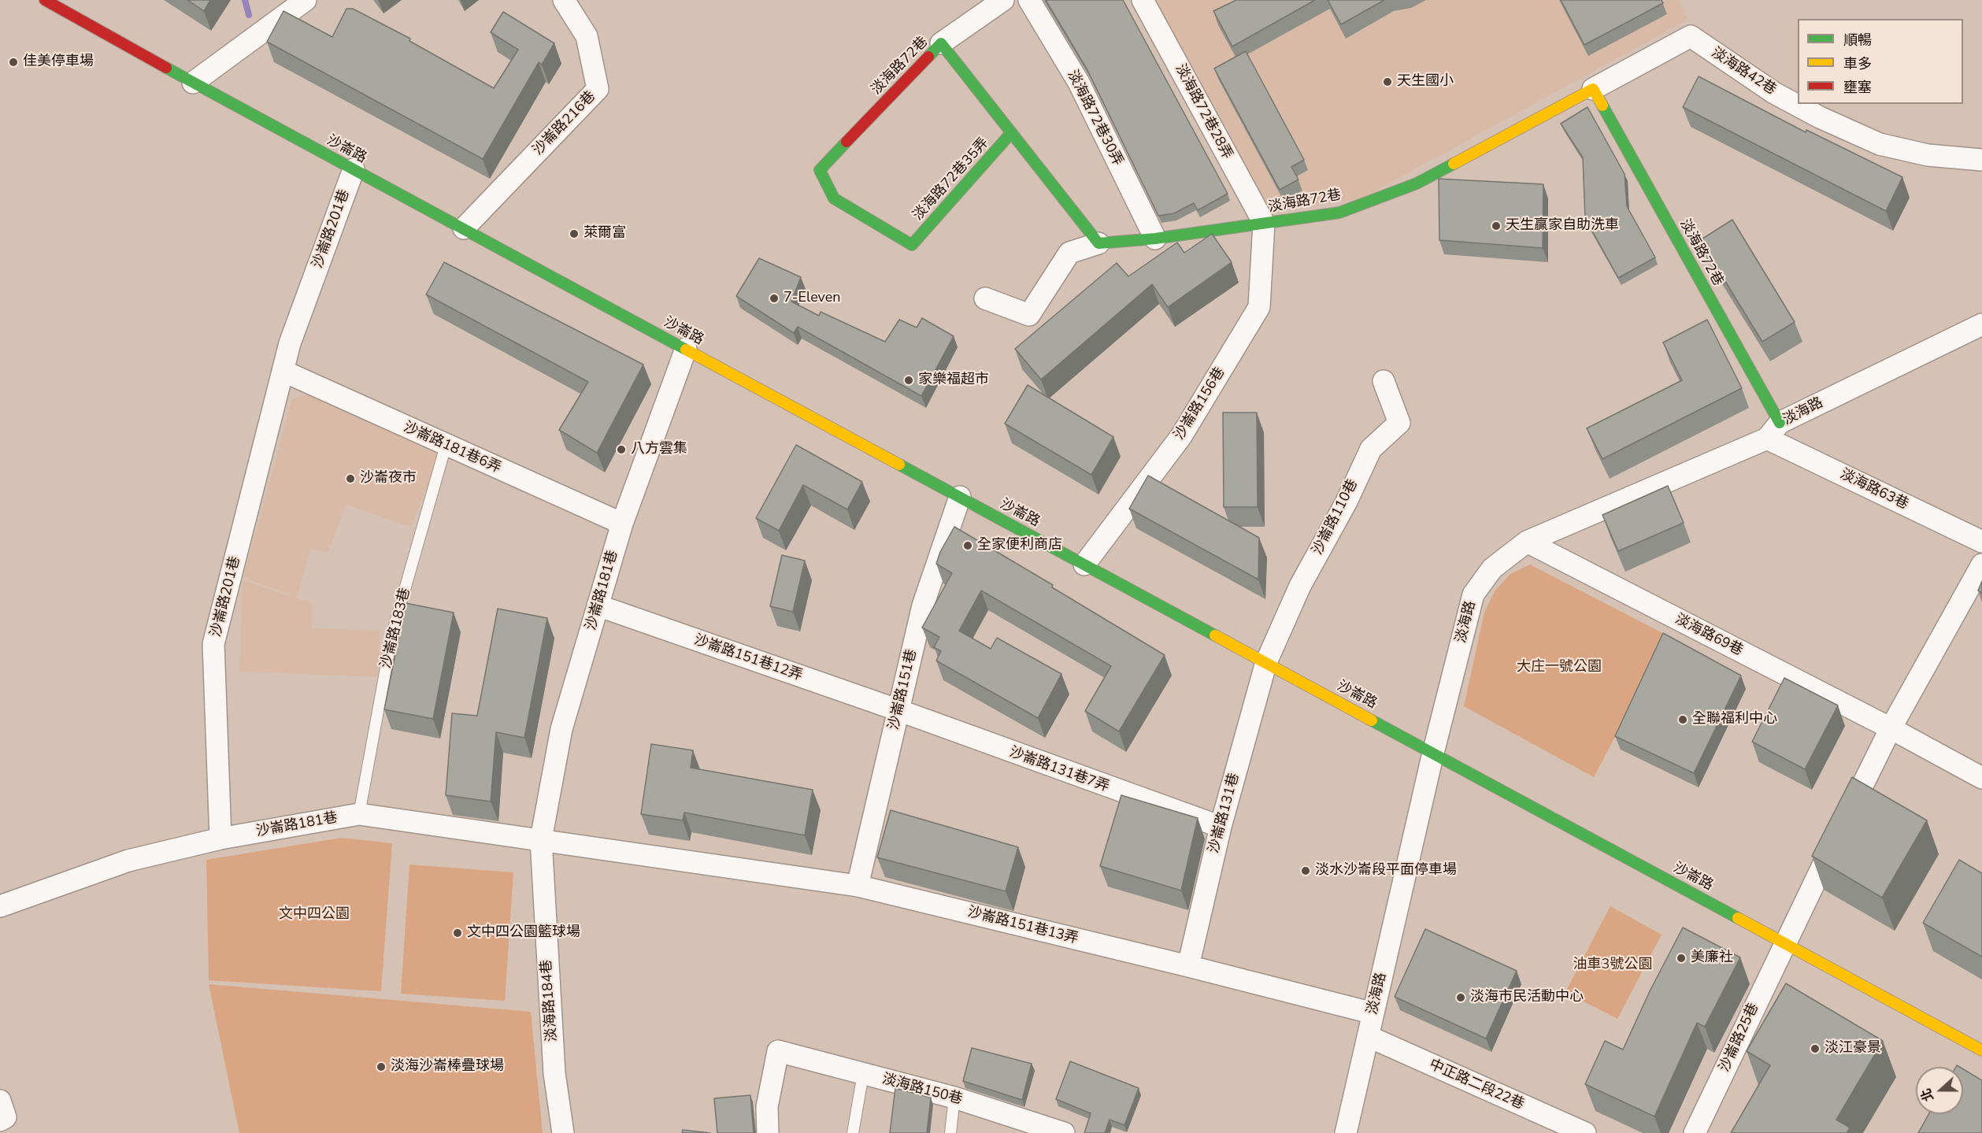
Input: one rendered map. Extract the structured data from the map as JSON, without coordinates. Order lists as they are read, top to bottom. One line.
{"streets":{"street":["淡海路72巷","淡海路42巷","淡海路72巷28弄","淡海路72巷30弄","沙崙路216巷","沙崙路","淡海路72巷35弄","沙崙路201巷","沙崙路156巷","淡海路","沙崙路181巷6弄","淡海路63巷","沙崙路110巷","沙崙路181巷","淡海路69巷","沙崙路151巷12弄","沙崙路151巷","沙崙路131巷7弄","沙崙路131巷","沙崙路151巷13弄","淡海路184巷","沙崙路25巷","中正路二段22巷","淡海路150巷"],"lane":["沙崙路183巷"]},"crossings":[["淡海路72巷","淡海路42巷"],["淡海路72巷","淡海路72巷28弄"],["淡海路72巷","淡海路72巷30弄"],["淡海路72巷","淡海路72巷35弄"],["淡海路72巷","沙崙路156巷"],["淡海路72巷","淡海路"],["淡海路72巷","淡海路63巷"],["淡海路72巷28弄","沙崙路156巷"],["沙崙路216巷","沙崙路"],["沙崙路","沙崙路201巷"],["沙崙路","沙崙路156巷"],["沙崙路","淡海路"],["沙崙路","沙崙路110巷"],["沙崙路","沙崙路181巷"],["沙崙路","沙崙路151巷"],["沙崙路","沙崙路131巷"],["沙崙路","沙崙路25巷"],["沙崙路201巷","沙崙路181巷6弄"],["沙崙路201巷","沙崙路181巷"],["淡海路","淡海路63巷"],["淡海路","淡海路69巷"],["淡海路","沙崙路151巷13弄"],["淡海路","中正路二段22巷"],["沙崙路181巷6弄","沙崙路181巷"],["沙崙路181巷6弄","沙崙路183巷"],["沙崙路110巷","沙崙路131巷"],["沙崙路181巷","沙崙路183巷"],["沙崙路181巷","沙崙路151巷12弄"],["沙崙路181巷","沙崙路151巷"],["沙崙路181巷","沙崙路151巷13弄"],["沙崙路181巷","淡海路184巷"],["淡海路69巷","沙崙路25巷"],["沙崙路151巷12弄","沙崙路151巷"],["沙崙路151巷12弄","沙崙路131巷7弄"],["沙崙路151巷","沙崙路131巷7弄"],["沙崙路151巷","沙崙路151巷13弄"],["沙崙路131巷7弄","沙崙路131巷"],["沙崙路131巷","沙崙路151巷13弄"]],"parks":["大庄一號公園","文中四公園","油車3號公園"],"places":["佳美停車場","天生國小","天生贏家自助洗車","萊爾富","7-Eleven","家樂福超市","八方雲集","沙崙夜市","全家便利商店","全聯福利中心","淡水沙崙段平面停車場","文中四公園籃球場","美廉社","淡海市民活動中心","淡江豪景","淡海沙崙棒疊球場"],"legend":["順暢","車多","壅塞"],"north":"left"}
